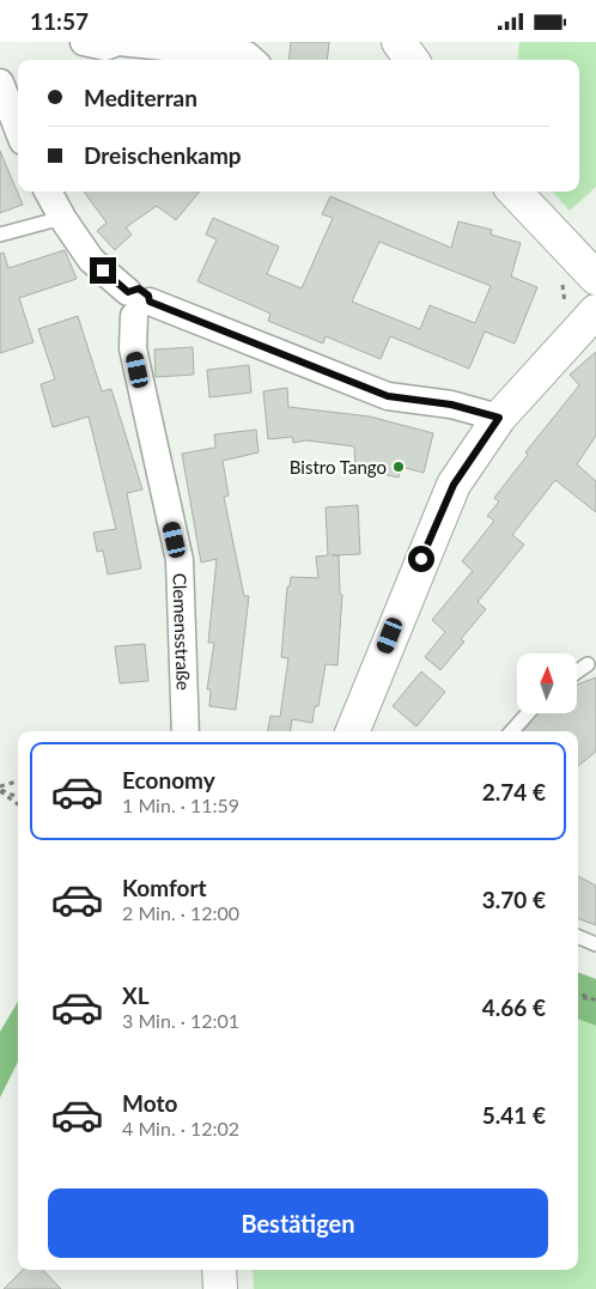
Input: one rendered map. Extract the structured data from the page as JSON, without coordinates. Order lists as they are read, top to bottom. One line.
{"streets":{"street":["Clemensstraße"]},"places":["Bistro Tango"],"north":"top","page":{"status":"11:57","banner":["Mediterran","Dreischenkamp"],"list":[{"name":"Economy","note":"1 Min. · 11:59","value":"2.74 €"},{"name":"Komfort","note":"2 Min. · 12:00","value":"3.70 €"},{"name":"XL","note":"3 Min. · 12:01","value":"4.66 €"},{"name":"Moto","note":"4 Min. · 12:02","value":"5.41 €"}],"buttons":"Bestätigen"}}
